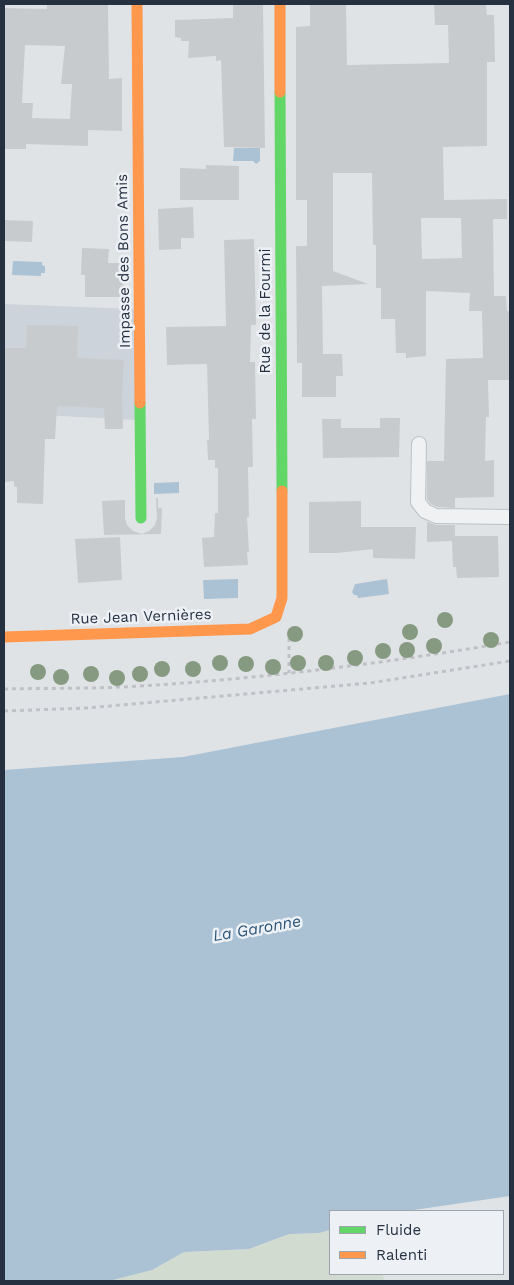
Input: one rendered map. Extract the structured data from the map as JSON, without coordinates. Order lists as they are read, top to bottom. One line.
{"streets":{"street":["Impasse des Bons Amis","Rue de la Fourmi","Rue Jean Vernières"]},"crossings":[["Rue de la Fourmi","Rue Jean Vernières"]],"water":["La Garonne"],"legend":["Fluide","Ralenti"]}
